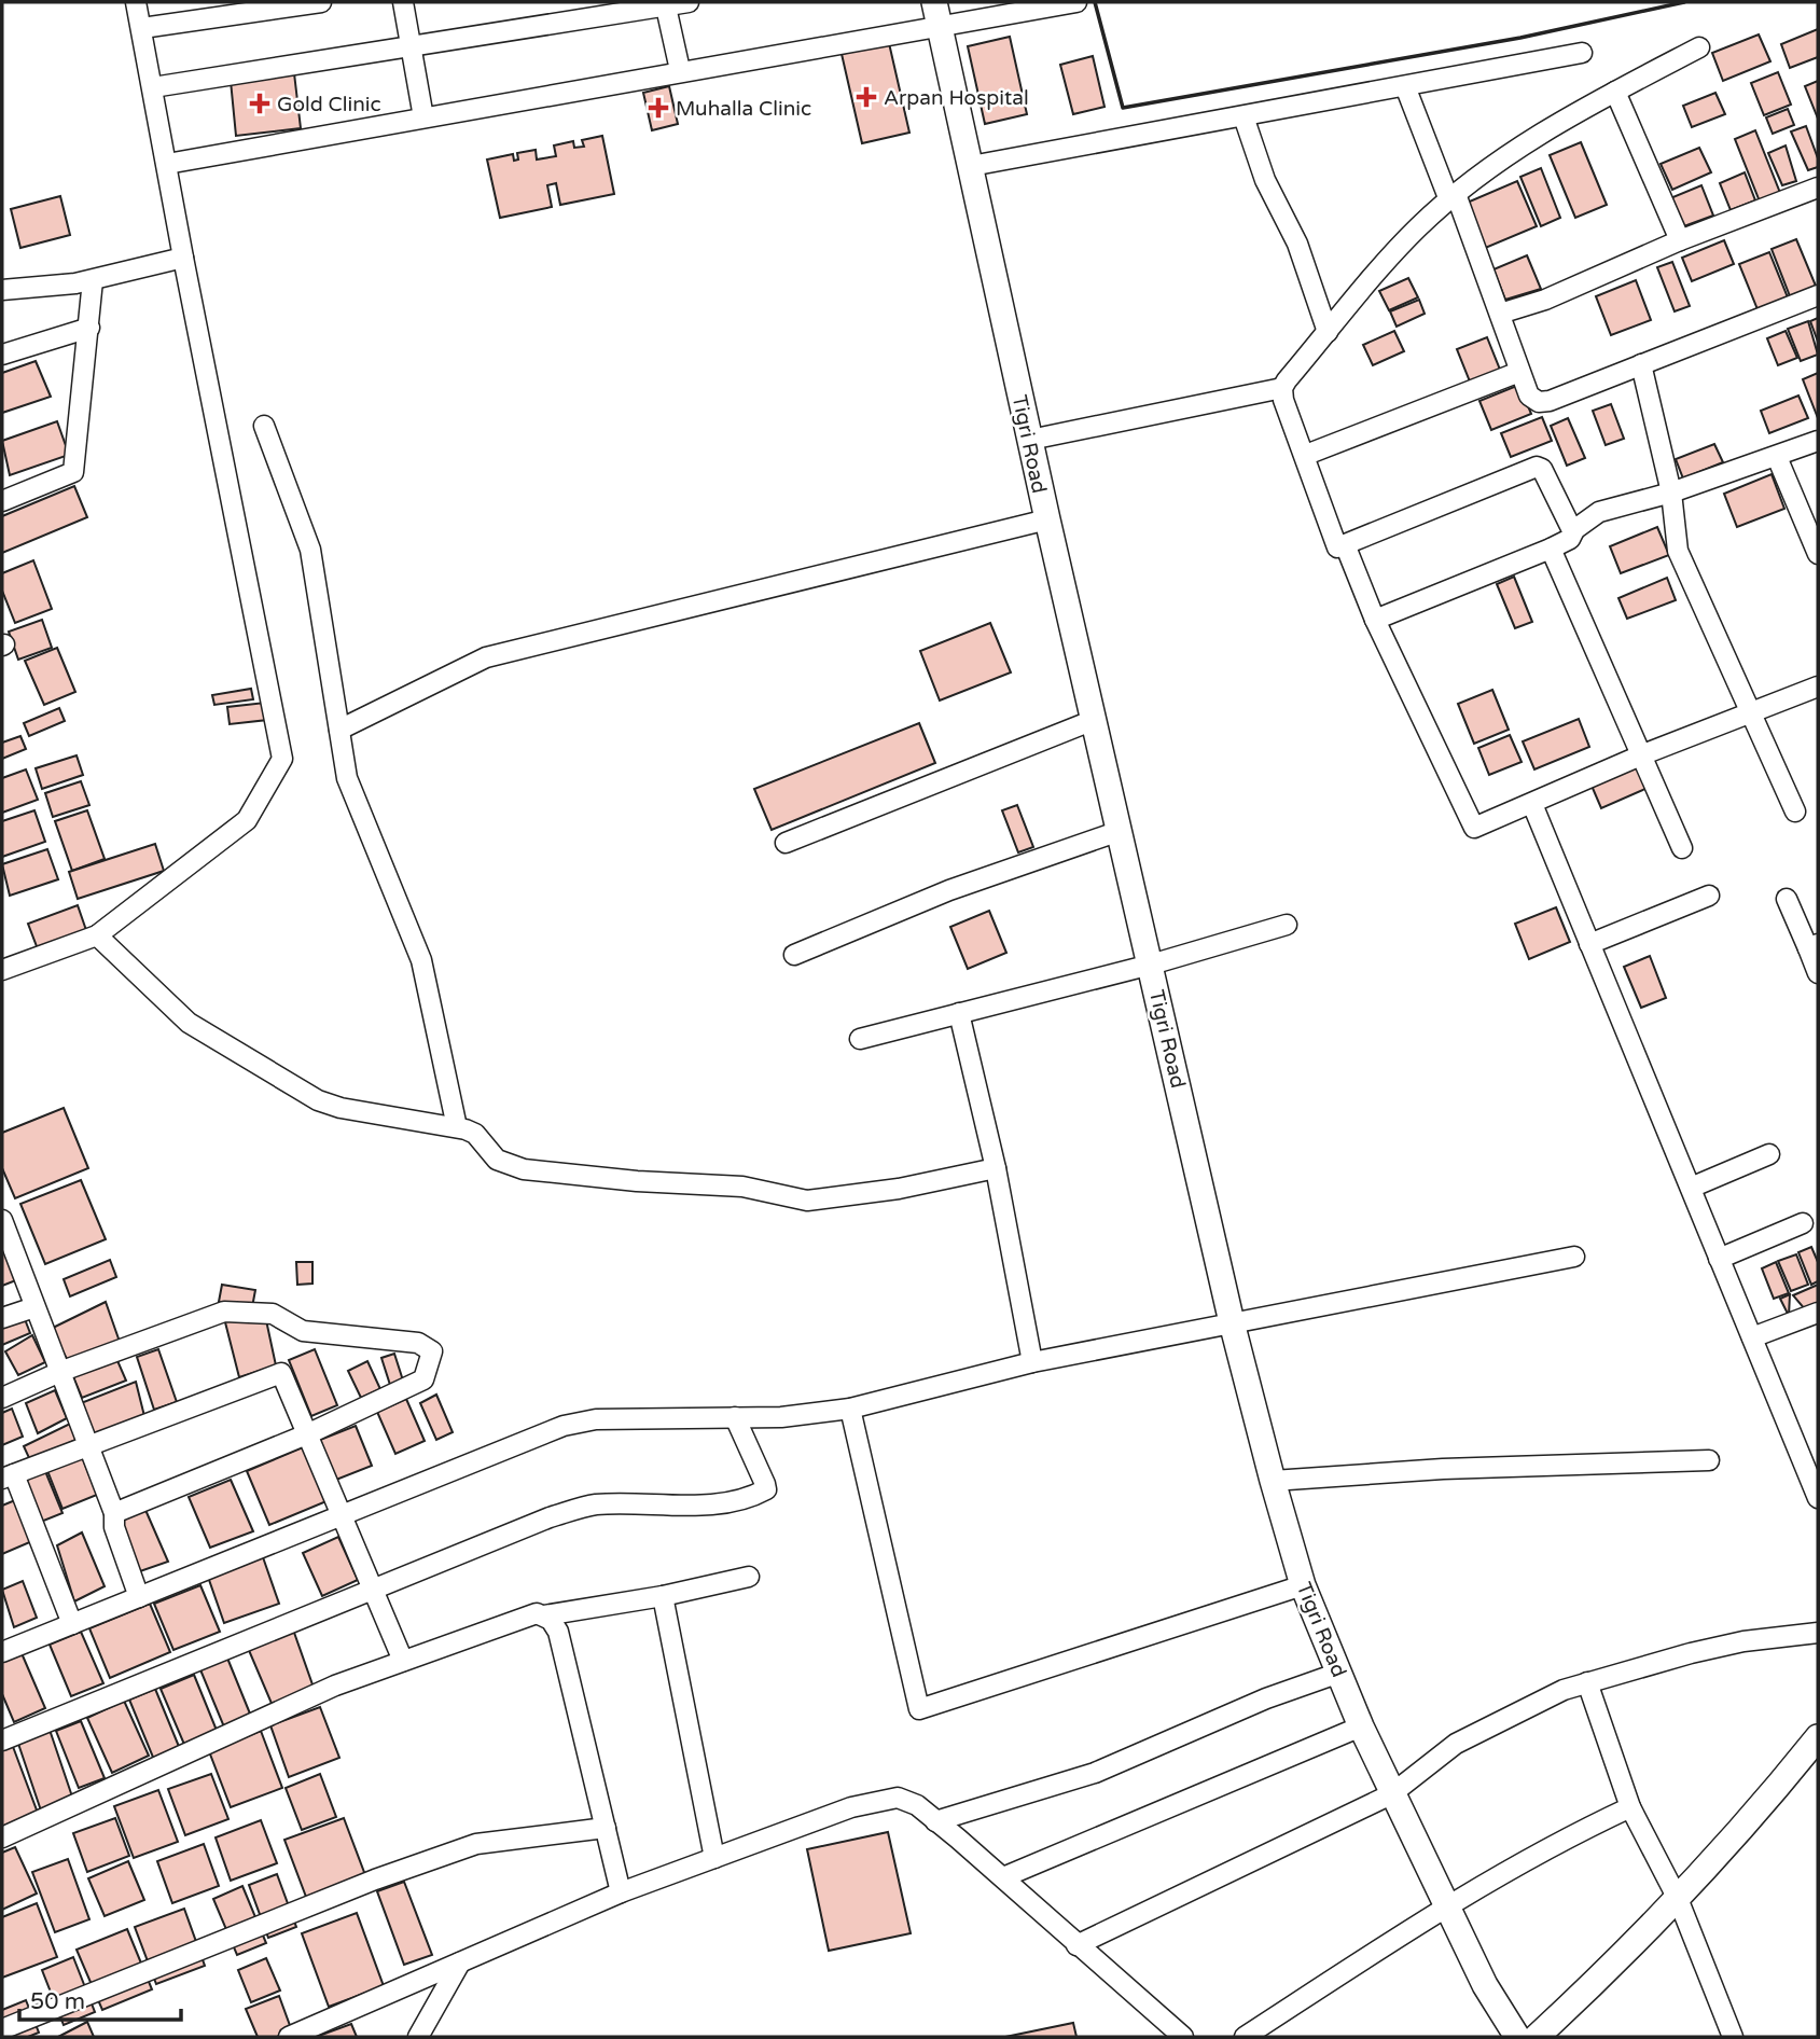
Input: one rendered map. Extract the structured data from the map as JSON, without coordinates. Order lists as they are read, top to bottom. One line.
{"streets":{"street":["Tigri Road"]},"places":{"health":["Arpan Hospital","Gold Clinic","Muhalla Clinic"]},"scale_bar":"50 m"}
